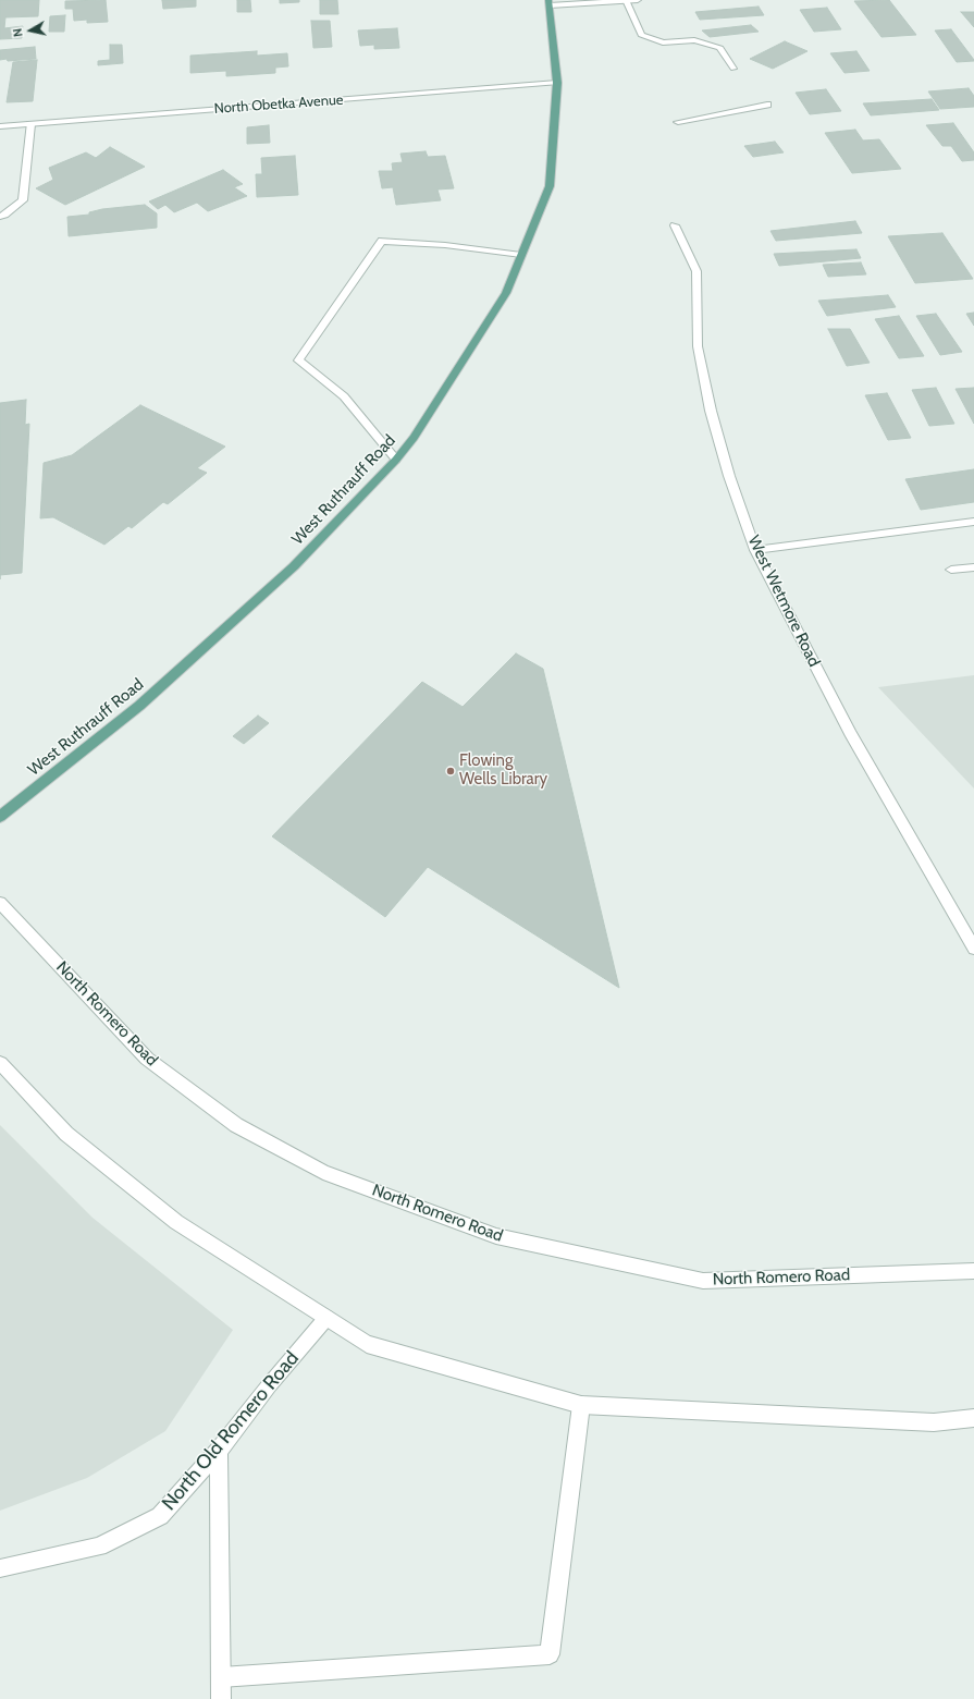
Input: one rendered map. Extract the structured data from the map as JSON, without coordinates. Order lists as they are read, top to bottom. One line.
{"streets":{"main road":["West Ruthrauff Road"],"street":["North Obetka Avenue","West Wetmore Road","North Romero Road","North Old Romero Road"]},"crossings":[["North Obetka Avenue","West Ruthrauff Road"]],"places":["Flowing Wells Library"],"north":"left"}
